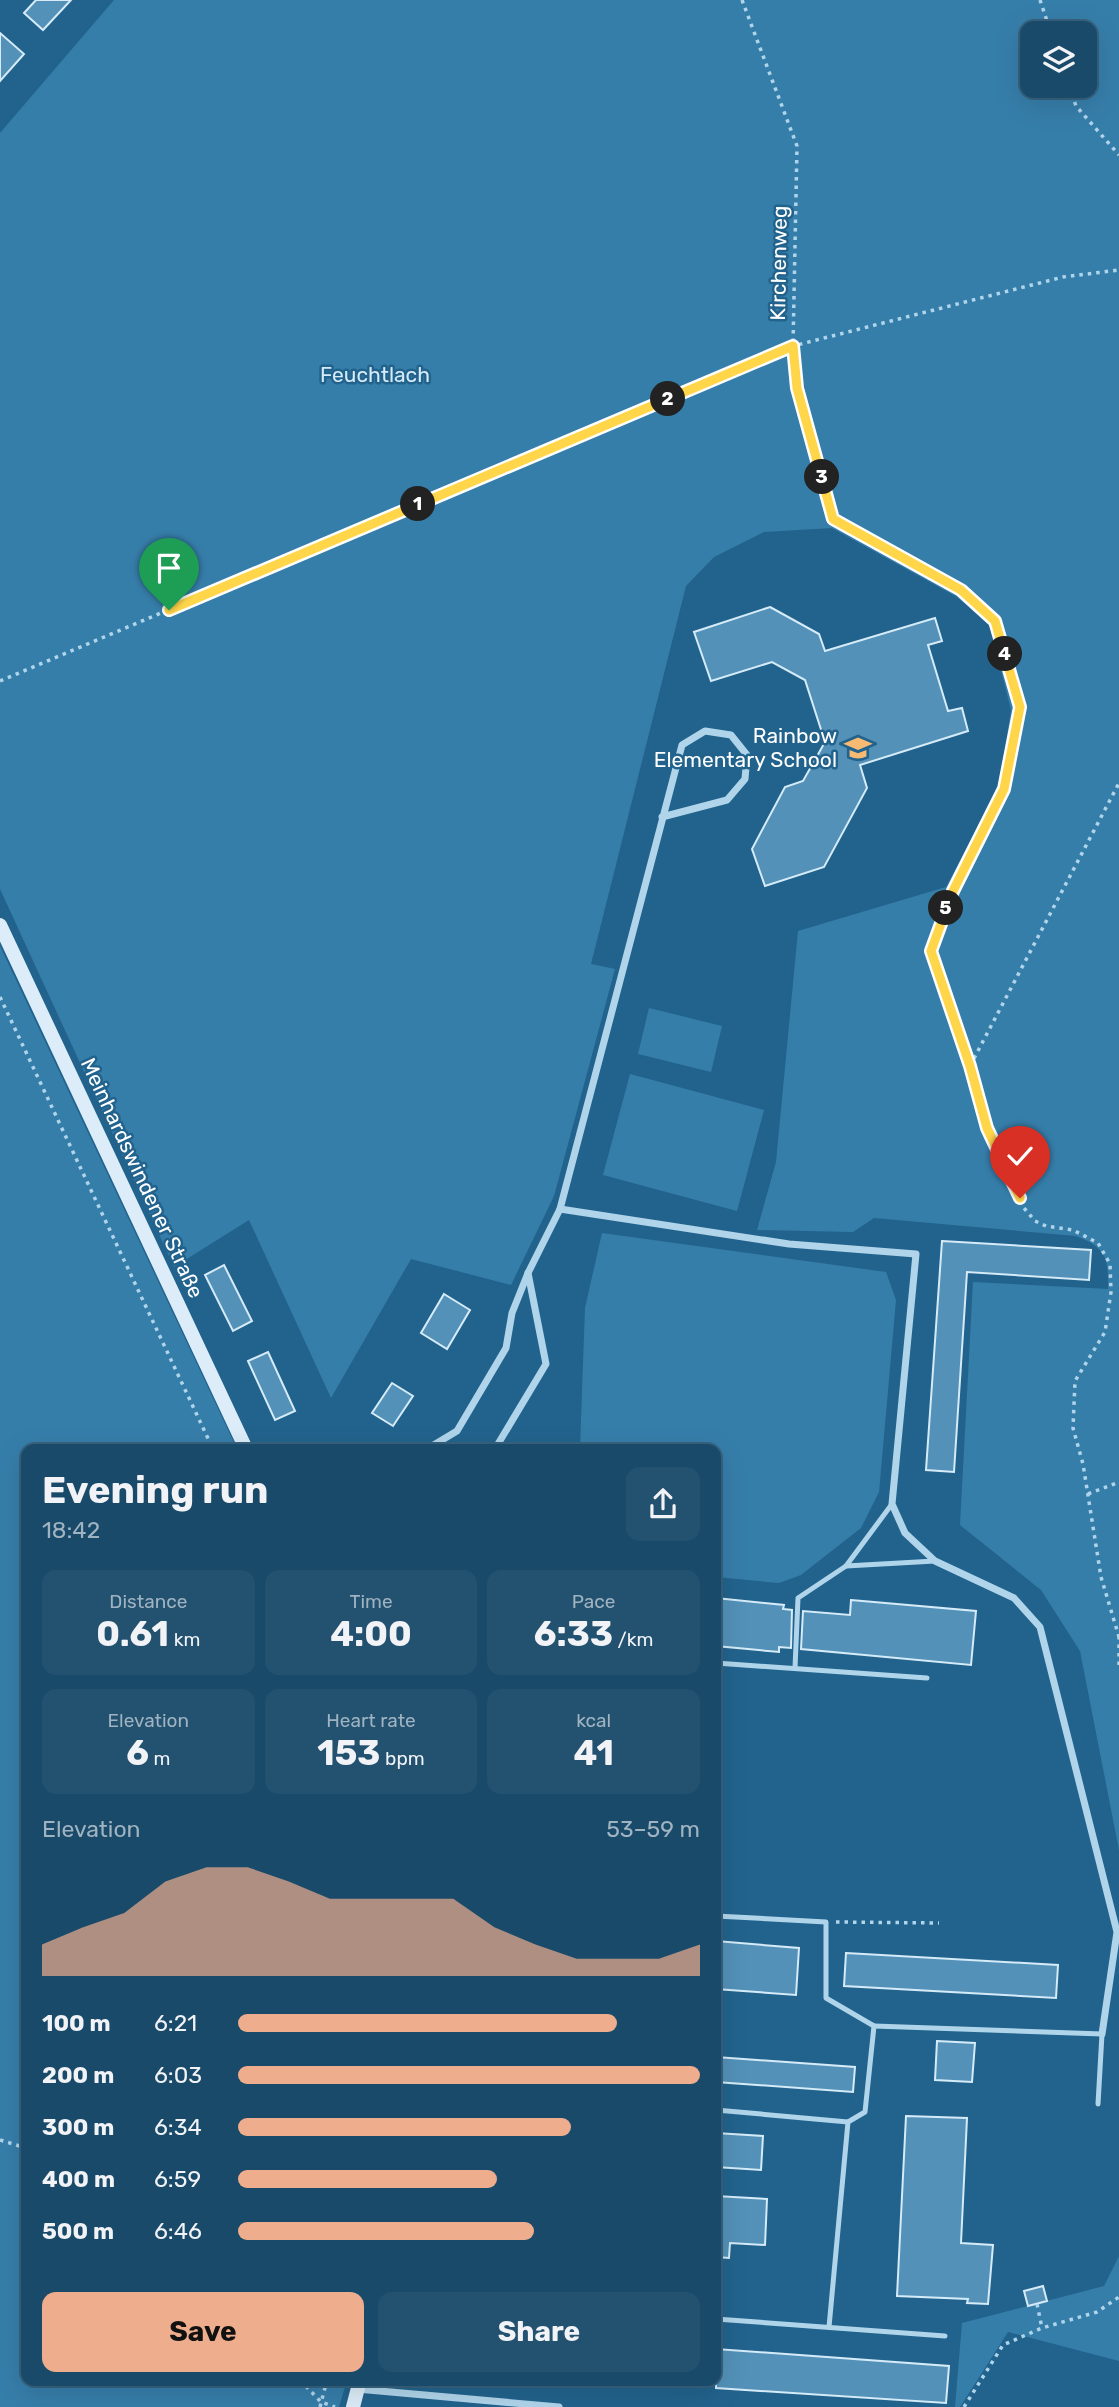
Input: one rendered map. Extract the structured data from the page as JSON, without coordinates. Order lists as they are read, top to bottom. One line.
{"streets":{"street":["Meinhardswindener Straße"],"path":["Kirchenweg"]},"parks":["Feuchtlach"],"places":{"school or university":["Rainbow Elementary School"]},"page":{"pins":["2","3","1","4","5"],"heading":["Evening run","18:42"],"stats":[["Distance","0.61 km"],["Time","4:00"],["Pace","6:33 /km"],["Elevation","6 m"],["Heart rate","153 bpm"],["kcal","41"]],"chart":["Elevation","53–59 m"],"list":[{"name":"100 m","note":"6:21"},{"name":"200 m","note":"6:03"},{"name":"300 m","note":"6:34"},{"name":"400 m","note":"6:59"},{"name":"500 m","note":"6:46"}],"buttons":["Save","Share"]}}
